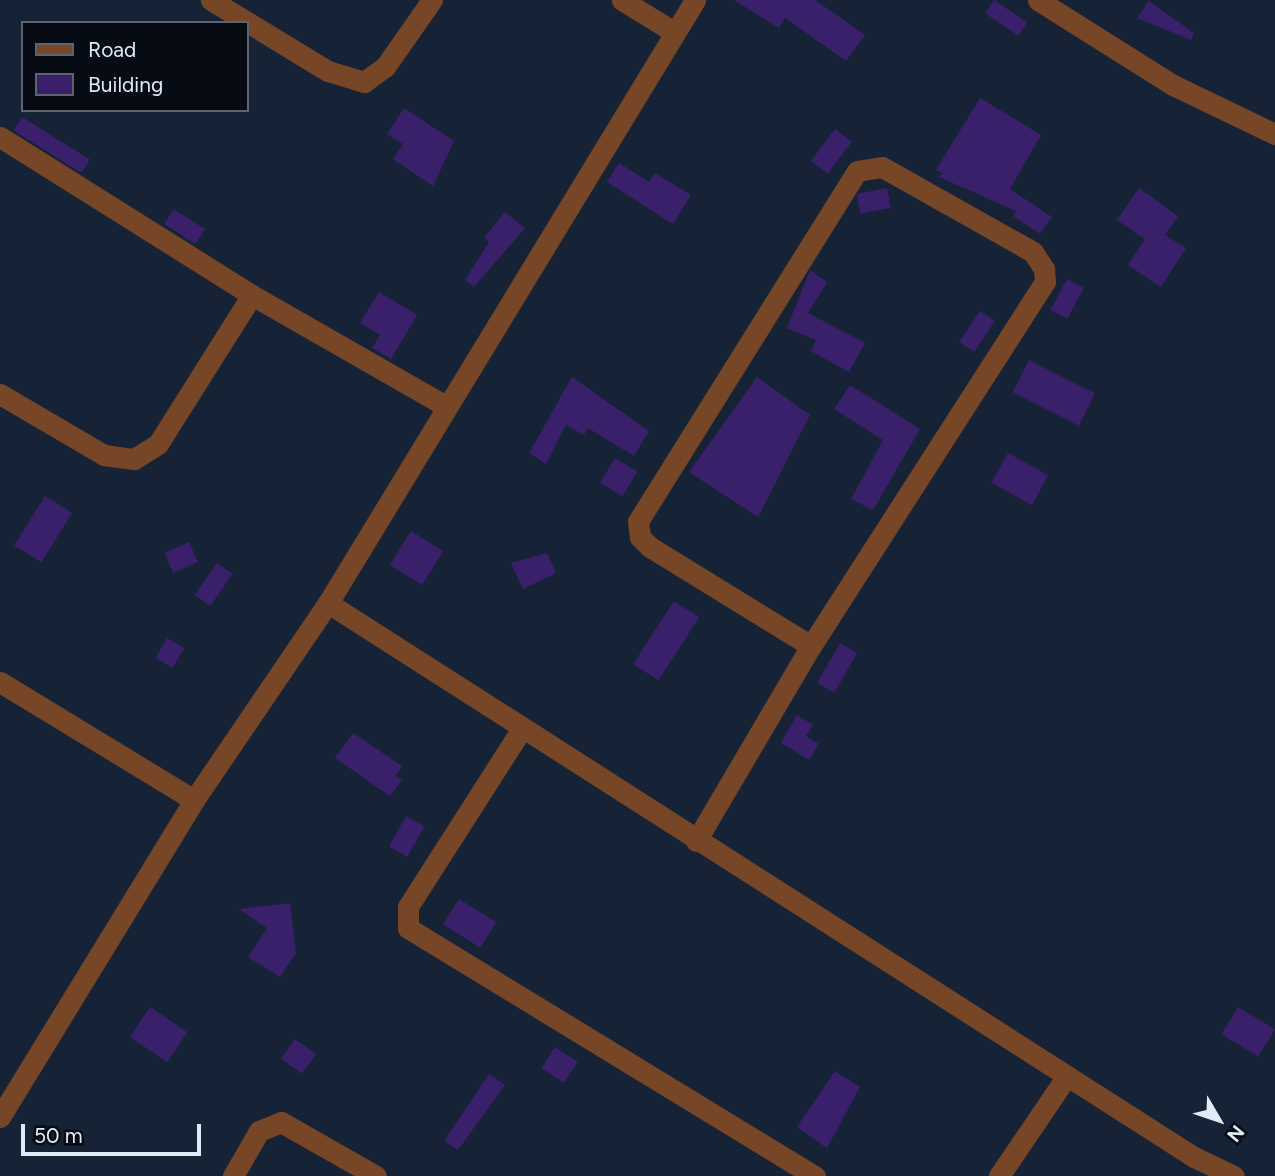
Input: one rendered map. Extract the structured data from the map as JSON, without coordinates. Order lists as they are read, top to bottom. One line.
{"legend":["Road","Building"],"scale_bar":"50 m","north":"bottom right"}
